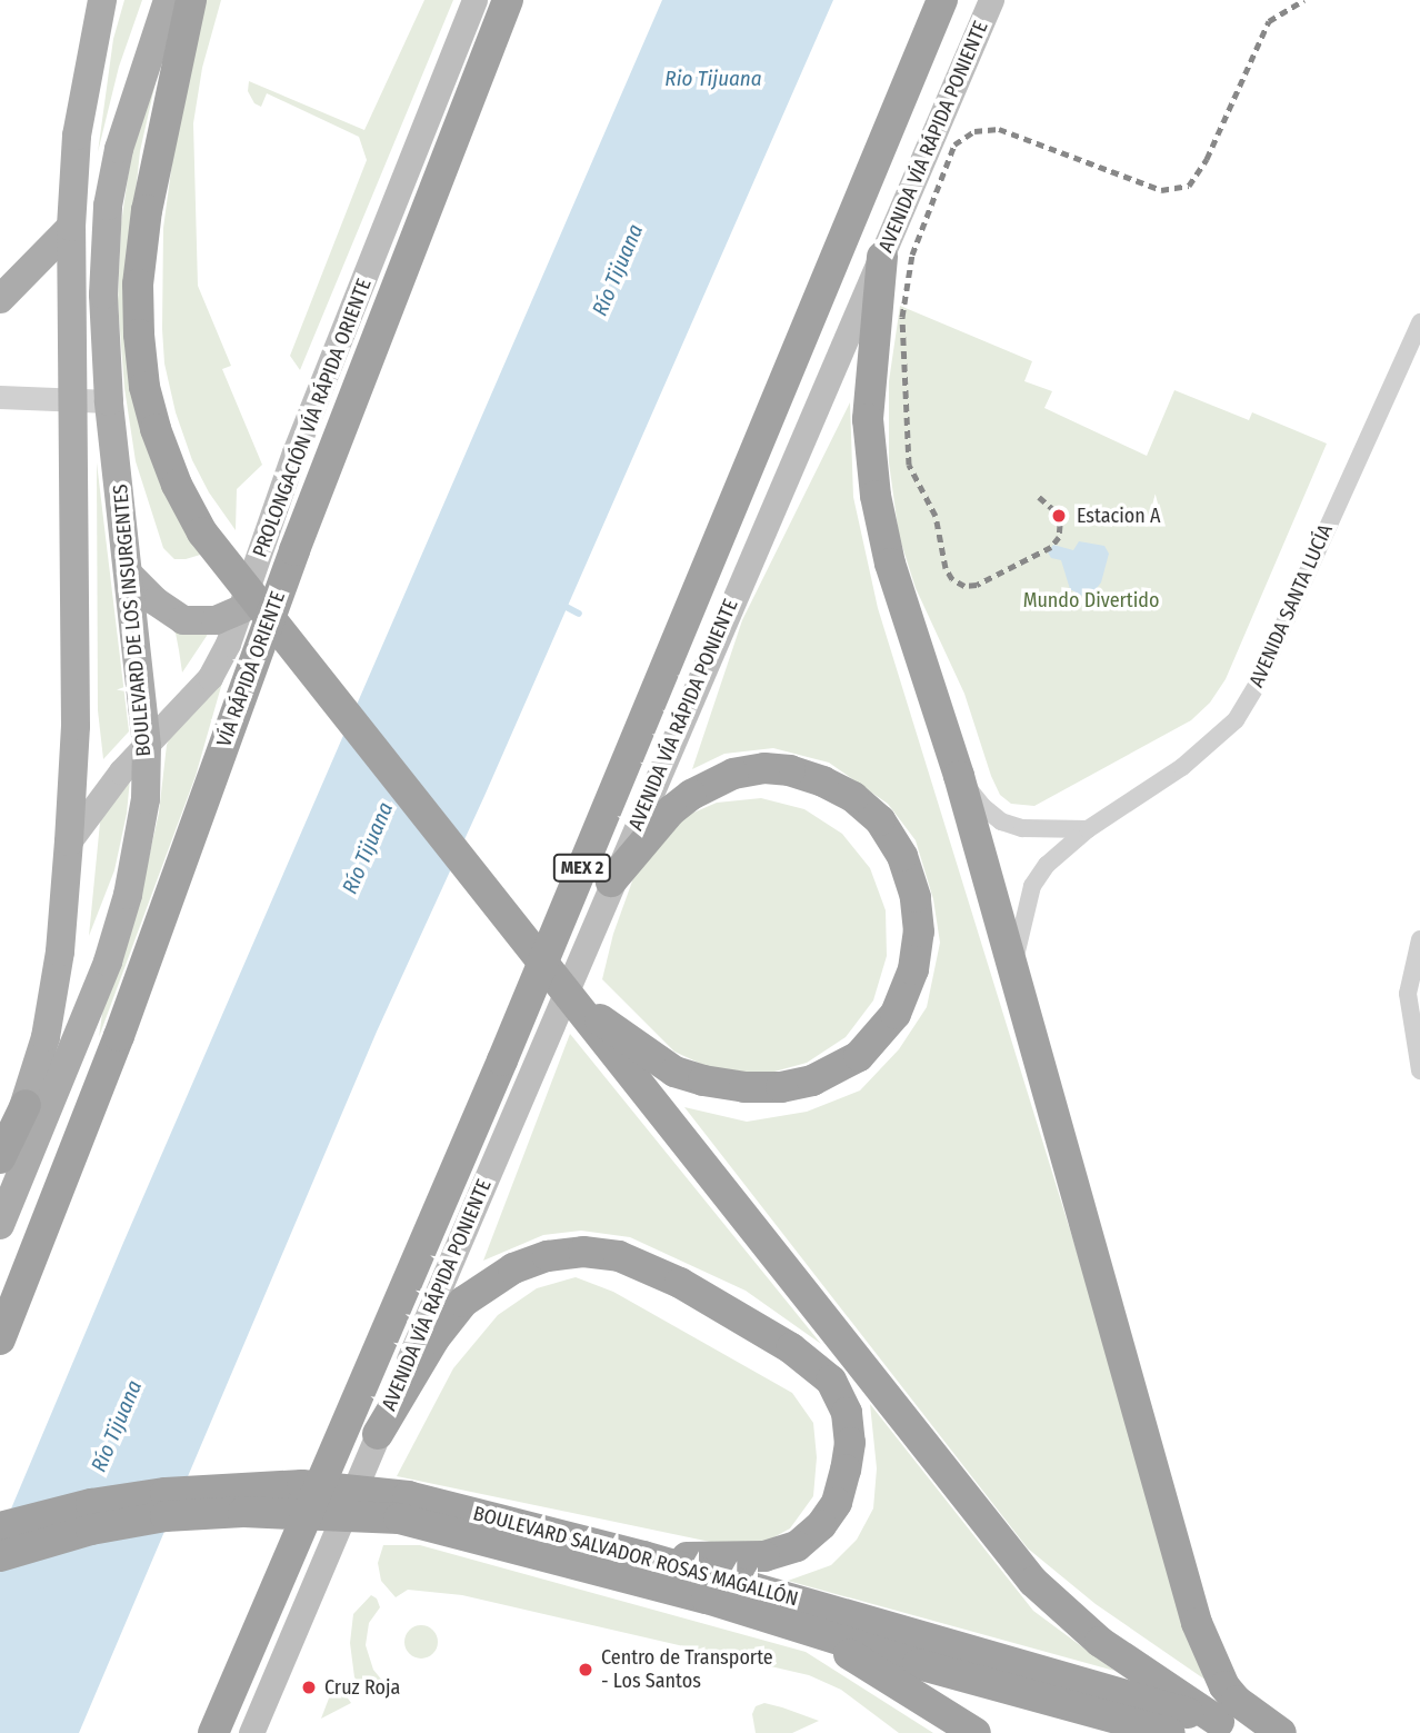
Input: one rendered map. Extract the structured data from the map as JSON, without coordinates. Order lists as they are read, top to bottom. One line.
{"streets":{"highway":["AVENIDA VÍA RÁPIDA PONIENTE","VÍA RÁPIDA ORIENTE","MEX 2","BOULEVARD SALVADOR ROSAS MAGALLÓN"],"main road":["PROLONGACIÓN VÍA RÁPIDA ORIENTE","BOULEVARD DE LOS INSURGENTES"],"street":["AVENIDA SANTA LUCÍA"]},"crossings":[["PROLONGACIÓN VÍA RÁPIDA ORIENTE","BOULEVARD DE LOS INSURGENTES"]],"water":["Rio Tijuana","Río Tijuana"],"parks":["Mundo Divertido"],"places":["Estacion A","Centro de Transporte - Los Santos","Cruz Roja"]}
